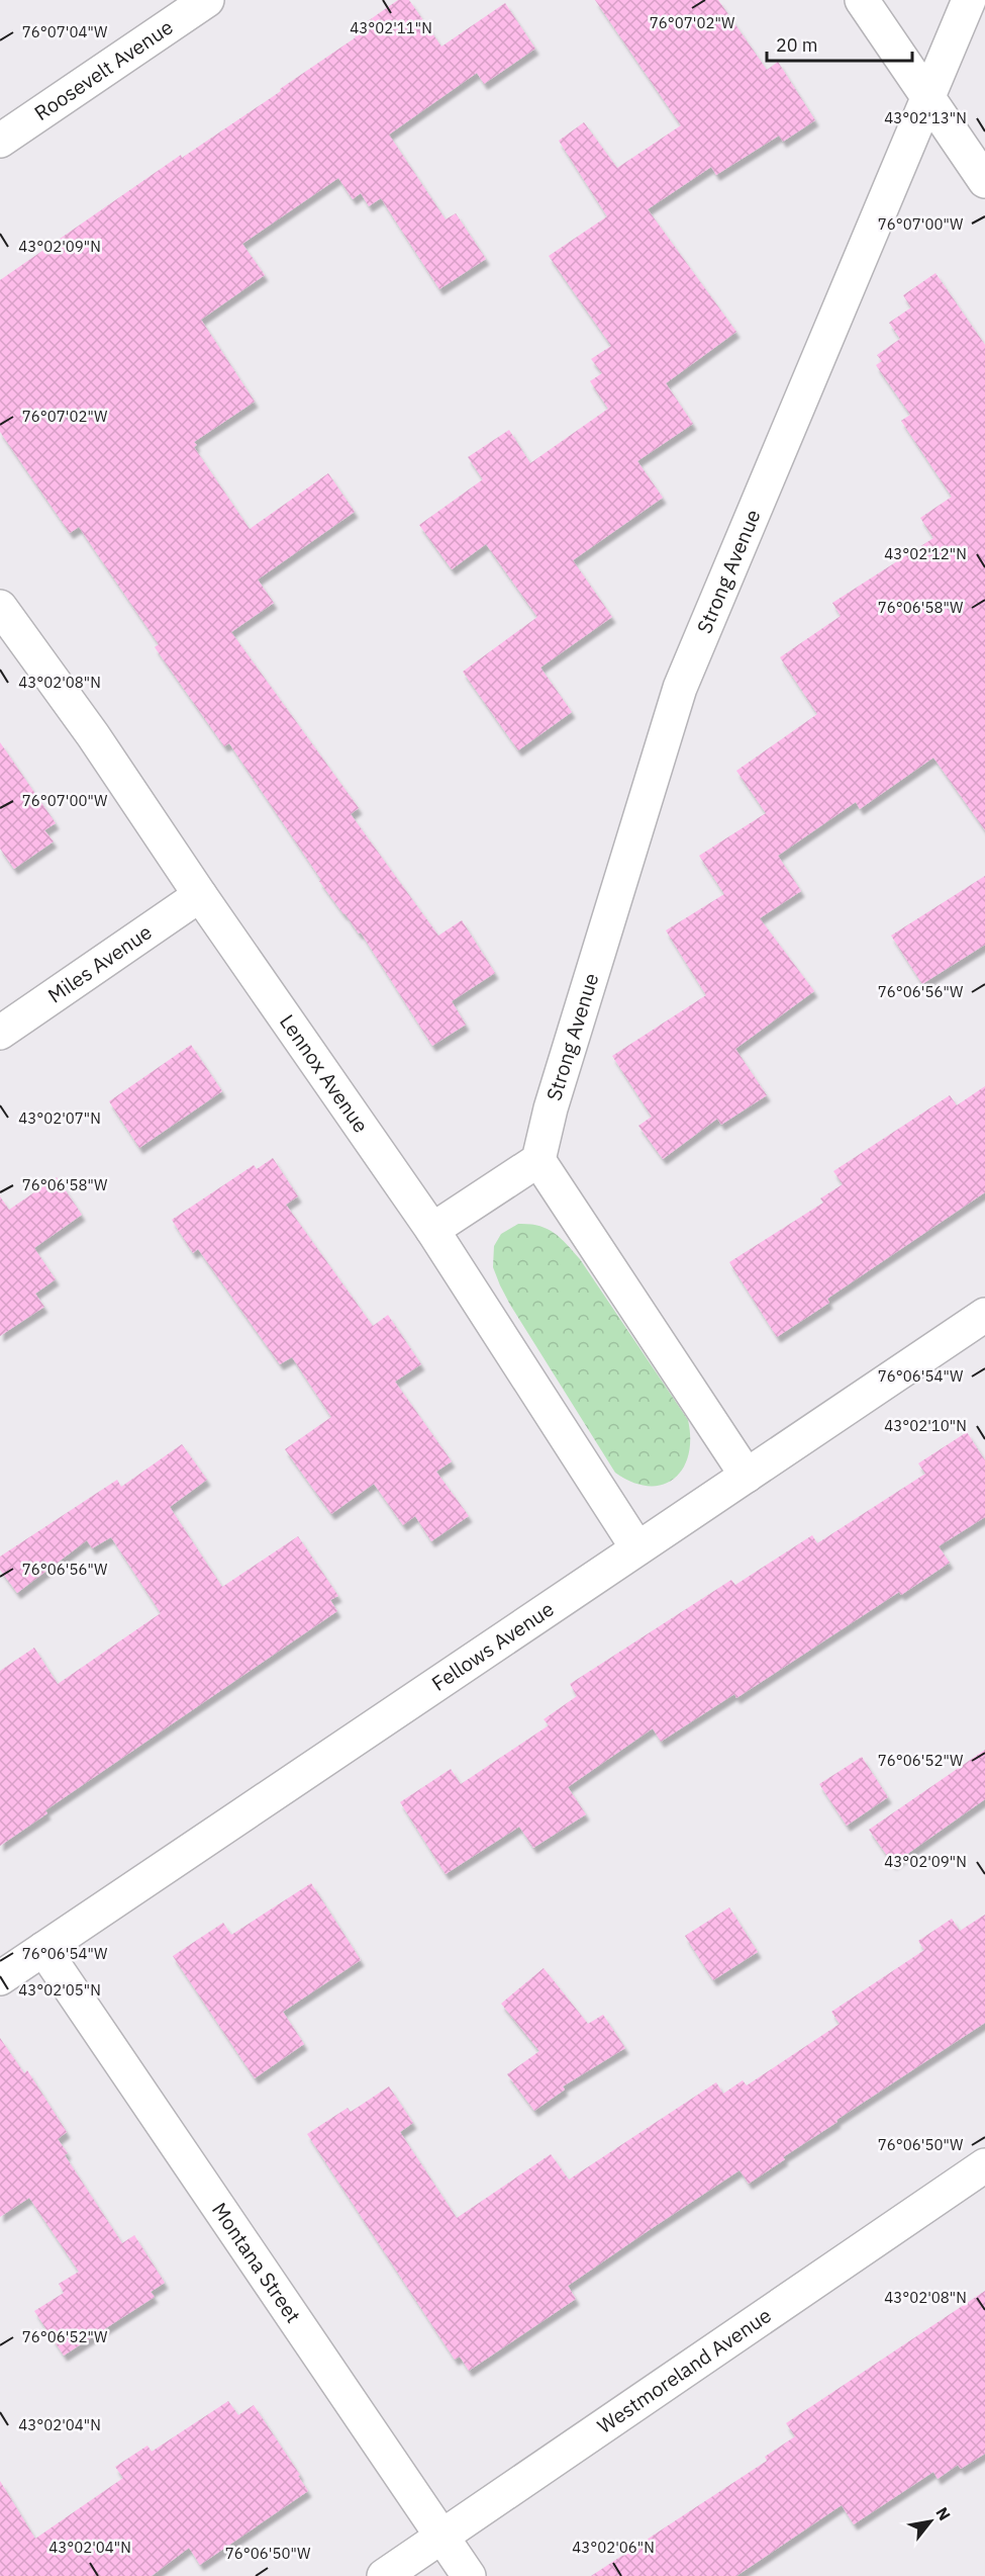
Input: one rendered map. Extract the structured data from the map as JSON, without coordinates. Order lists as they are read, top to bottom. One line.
{"streets":{"street":["Roosevelt Avenue","Strong Avenue","Miles Avenue","Lennox Avenue","Fellows Avenue","Montana Street","Westmoreland Avenue"]},"crossings":[["Miles Avenue","Lennox Avenue"],["Lennox Avenue","Fellows Avenue"],["Fellows Avenue","Montana Street"],["Montana Street","Westmoreland Avenue"]],"scale_bar":"20 m","north":"top right","coordinates":["76°07'02\"W","43°02'11\"N","76°07'04\"W","43°02'13\"N","76°07'00\"W","43°02'09\"N","43°02'12\"N","76°06'58\"W","43°02'08\"N","76°06'56\"W","43°02'07\"N","76°06'54\"W","43°02'10\"N","76°06'52\"W","43°02'05\"N","76°06'50\"W","43°02'04\"N","43°02'06\"N"]}
